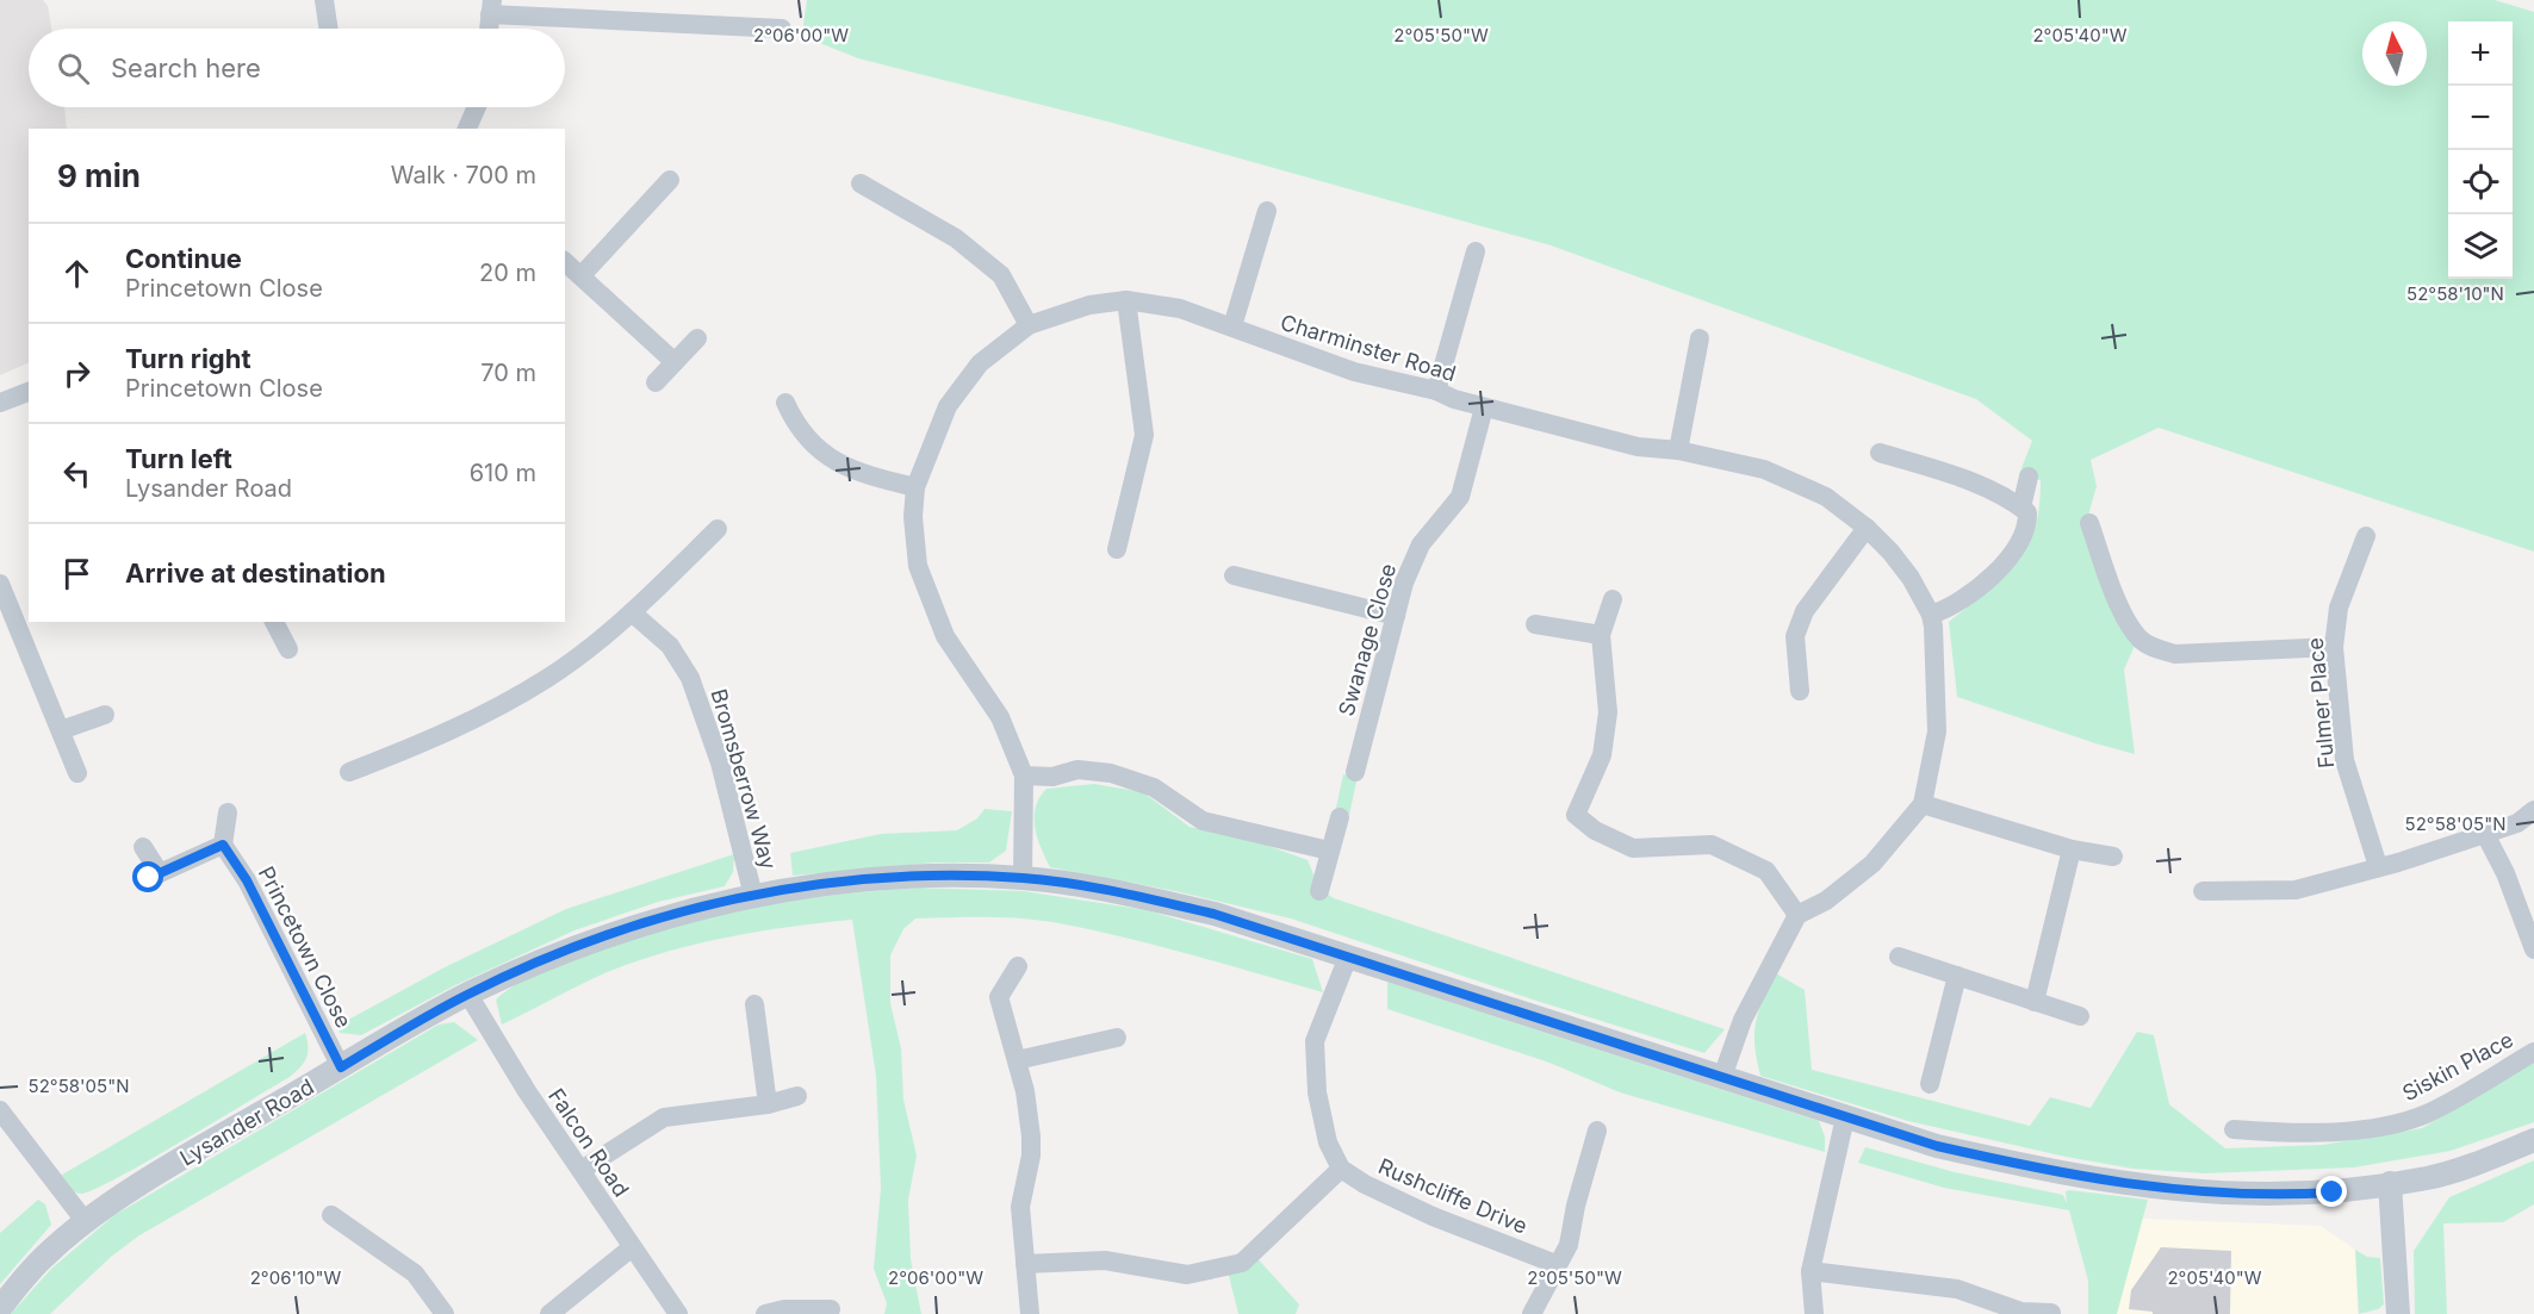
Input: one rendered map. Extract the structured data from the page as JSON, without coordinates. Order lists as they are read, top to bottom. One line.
{"streets":{"street":["Charminster Road","Swanage Close","Fulmer Place","Bromsberrow Way","Princetown Close","Siskin Place","Lysander Road","Falcon Road","Rushcliffe Drive"]},"crossings":[["Charminster Road","Swanage Close"],["Charminster Road","Lysander Road"],["Bromsberrow Way","Lysander Road"],["Princetown Close","Lysander Road"],["Lysander Road","Falcon Road"]],"north":"top","page":{"map_buttons":["+","−"],"search":"Search here","heading":["9 min","Walk · 700 m"],"list":[["Continue","Princetown Close","20 m"],["Turn right","Princetown Close","70 m"],["Turn left","Lysander Road","610 m"],"Arrive at destination"]},"coordinates":["2°06'00\"W","2°05'50\"W","2°05'40\"W","52°58'10\"N","52°58'05\"N","2°06'10\"W"]}
